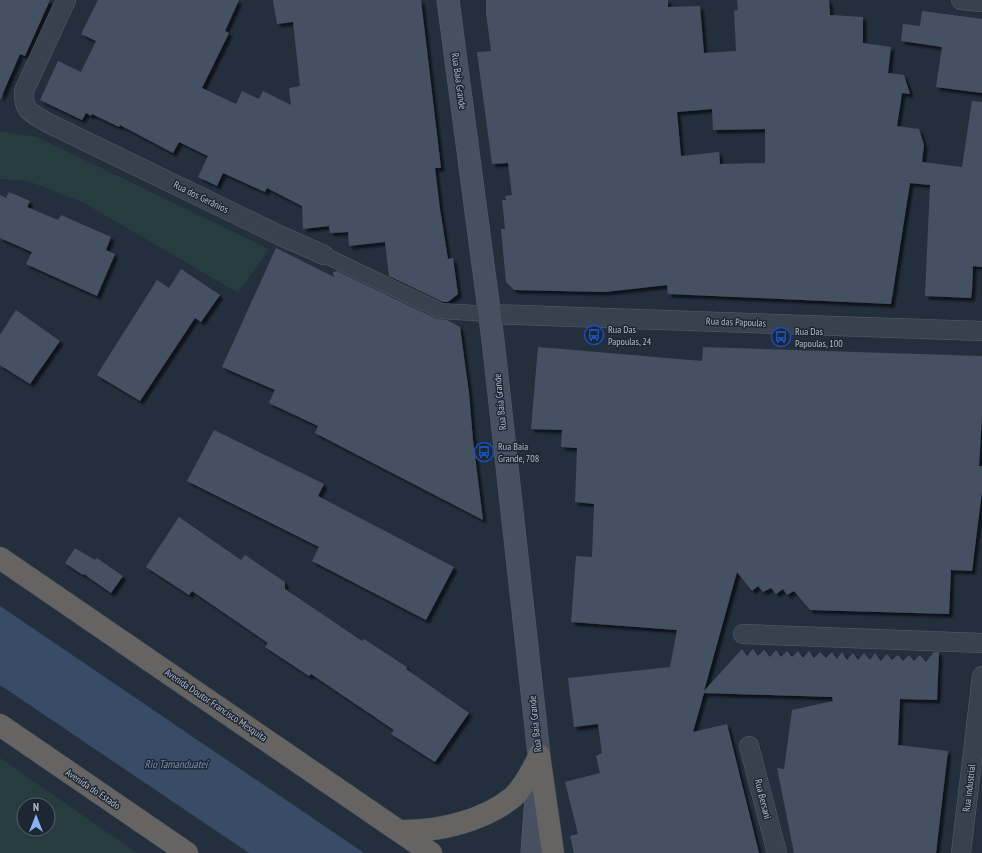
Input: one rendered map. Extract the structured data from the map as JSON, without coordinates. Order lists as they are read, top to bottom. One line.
{"streets":{"highway":["Avenida Doutor Francisco Mesquita","Avenida do Estado"],"main road":["Rua Baía Grande"],"street":["Rua dos Gerânios","Rua das Papoulas","Rua Industrial","Rua Bersani"]},"crossings":[["Rua Baía Grande","Rua dos Gerânios"],["Rua Baía Grande","Rua das Papoulas"],["Rua dos Gerânios","Rua das Papoulas"]],"water":["Rio Tamanduateí"],"places":{"bus stop":["Rua Das Papoulas, 24","Rua Das Papoulas, 100","Rua Baia Grande, 708"]},"north":"top"}
